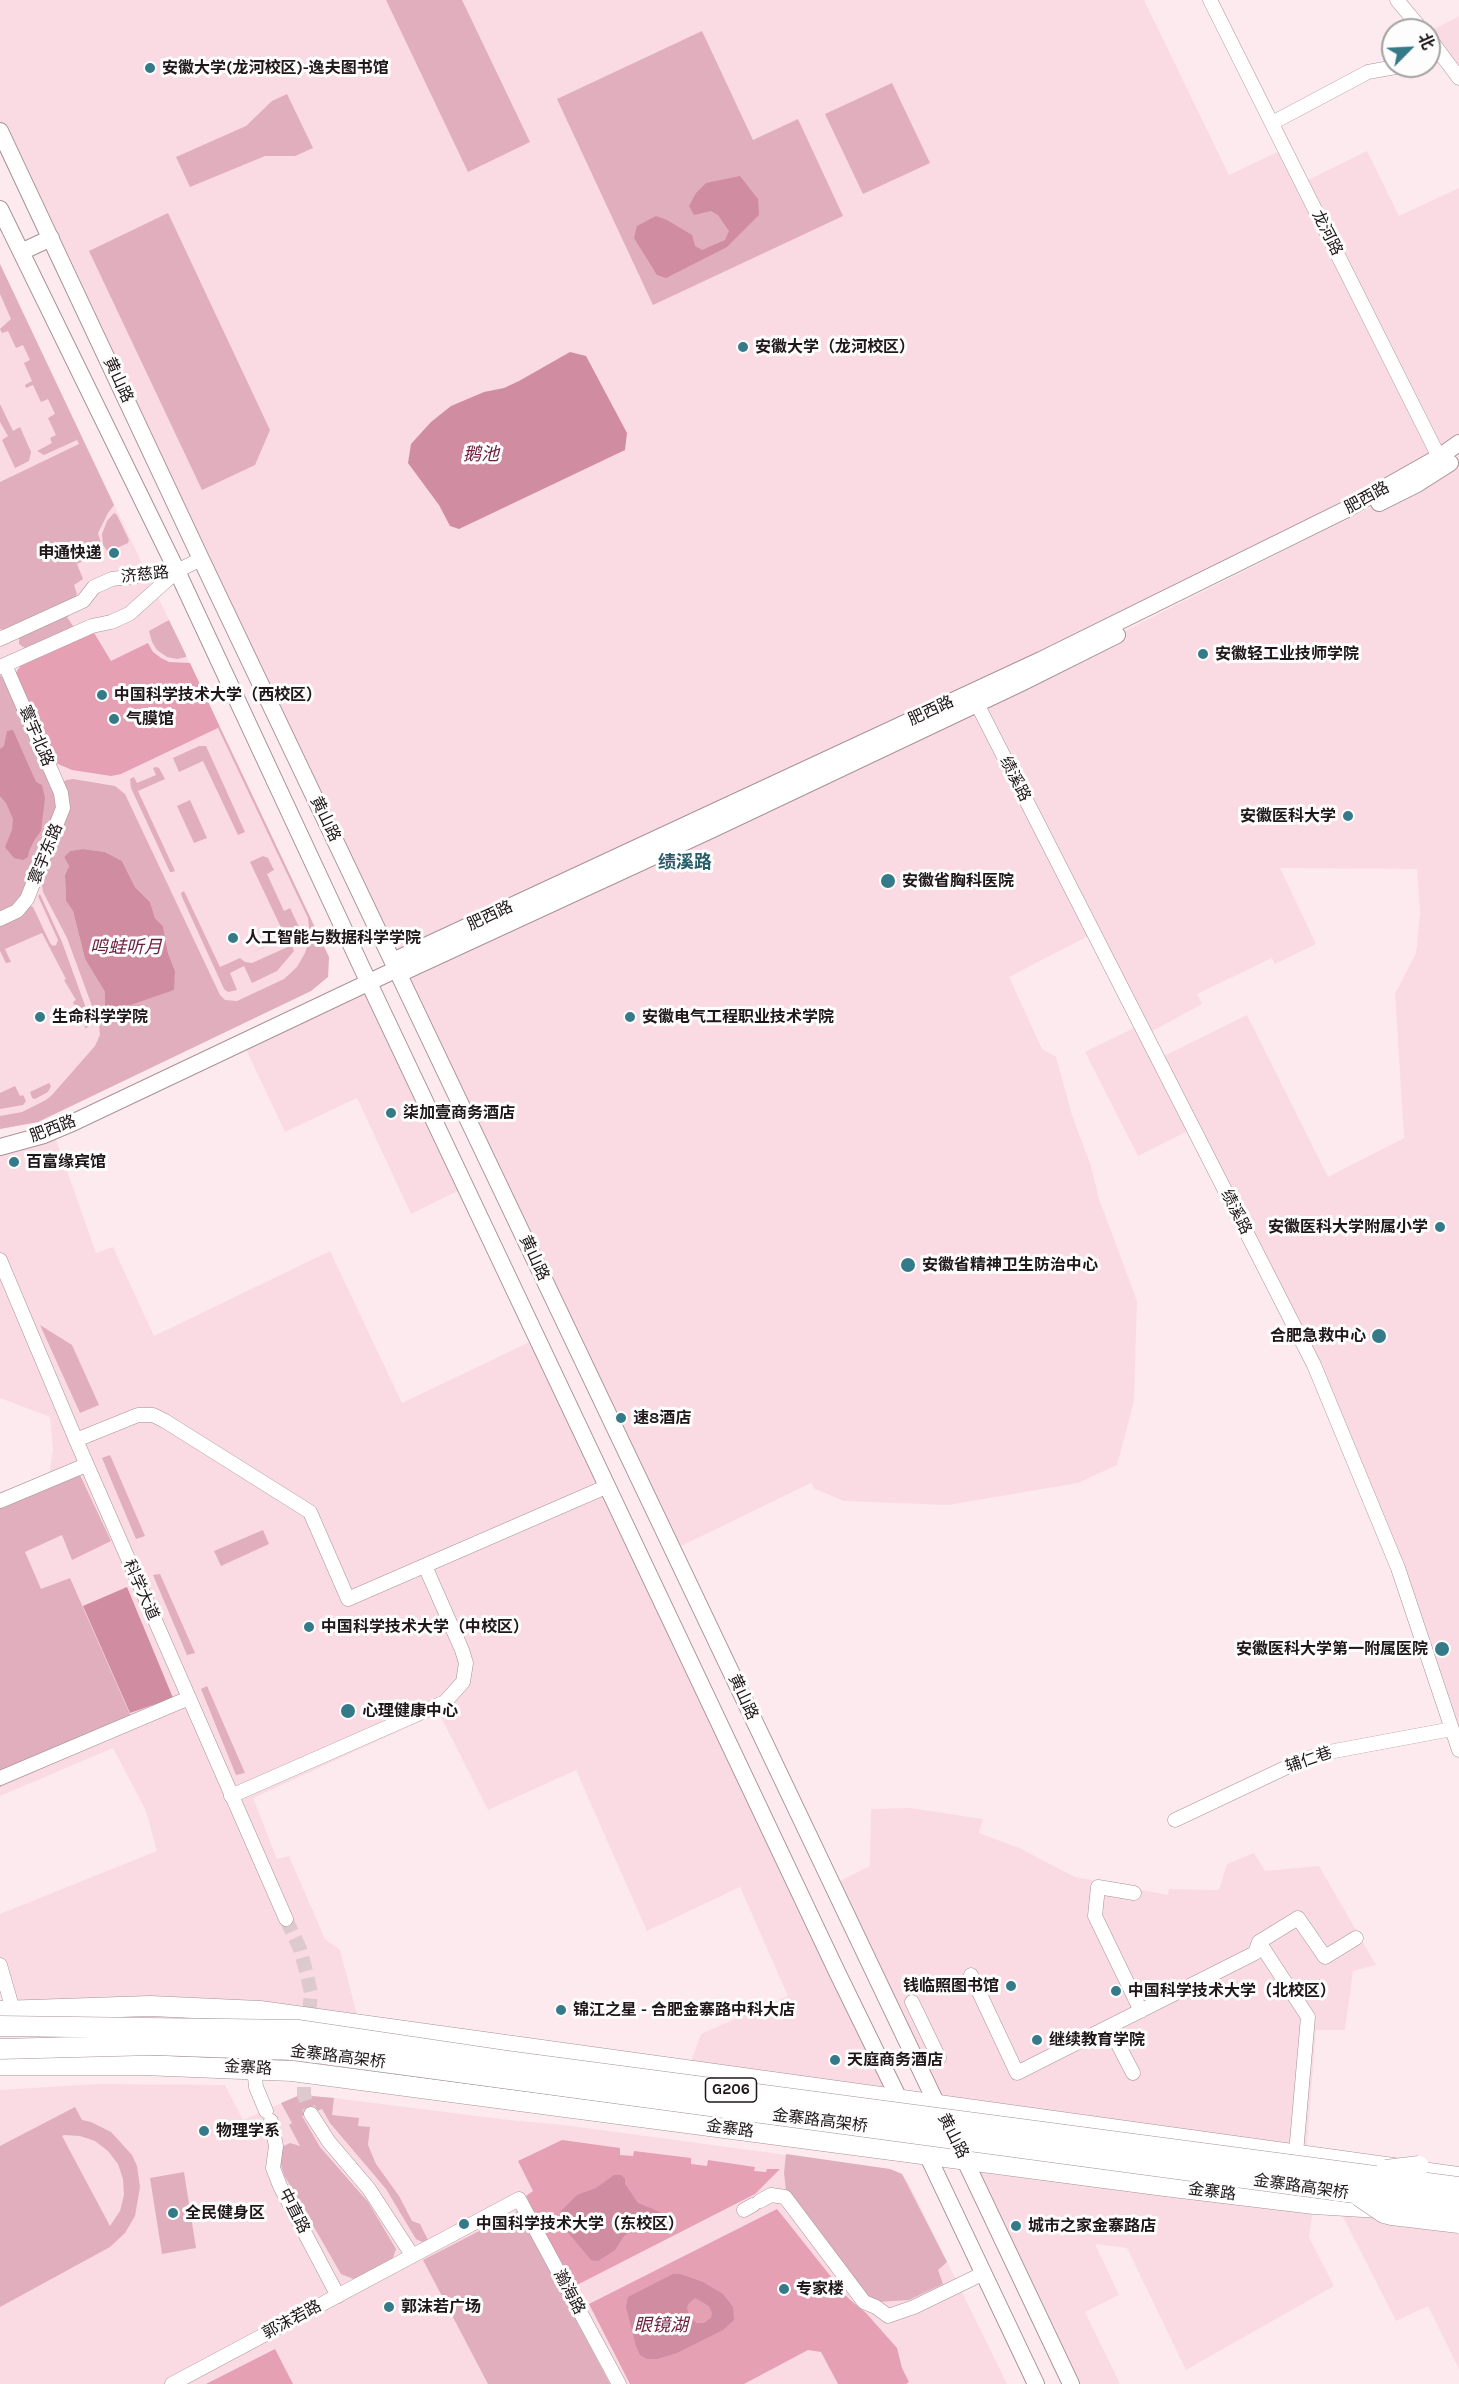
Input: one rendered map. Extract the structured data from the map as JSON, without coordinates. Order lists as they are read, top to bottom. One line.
{"streets":{"highway":["金寨路高架桥","金寨路","G206"],"main road":["黄山路","肥西路"],"street":["龙河路","济慈路","寰宇北路","绩溪路","寰宇东路","科学大道","辅仁巷","中直路","瀚海路","郭沫若路"]},"crossings":[["龙河路","肥西路"],["黄山路","肥西路"],["黄山路","济慈路"],["黄山路","金寨路"],["肥西路","绩溪路"],["济慈路","寰宇北路"],["寰宇北路","寰宇东路"],["绩溪路","辅仁巷"],["金寨路","中直路"],["中直路","郭沫若路"],["瀚海路","郭沫若路"]],"districts":["绩溪路"],"water":["鹅池","鸣蛙听月","眼镜湖"],"places":["安徽大学(龙河校区)-逸夫图书馆","安徽大学（龙河校区）","申通快递","安徽轻工业技师学院","中国科学技术大学（西校区）","气膜馆","安徽医科大学","安徽省胸科医院","人工智能与数据科学学院","生命科学学院","安徽电气工程职业技术学院","柒加壹商务酒店","百富缘宾馆","安徽医科大学附属小学","安徽省精神卫生防治中心","合肥急救中心","速8酒店","中国科学技术大学（中校区）","安徽医科大学第一附属医院","心理健康中心","钱临照图书馆","中国科学技术大学（北校区）","锦江之星 - 合肥金寨路中科大店","继续教育学院","天庭商务酒店","物理学系","全民健身区","中国科学技术大学（东校区）","城市之家金寨路店","专家楼","郭沫若广场"],"north":"top right"}
